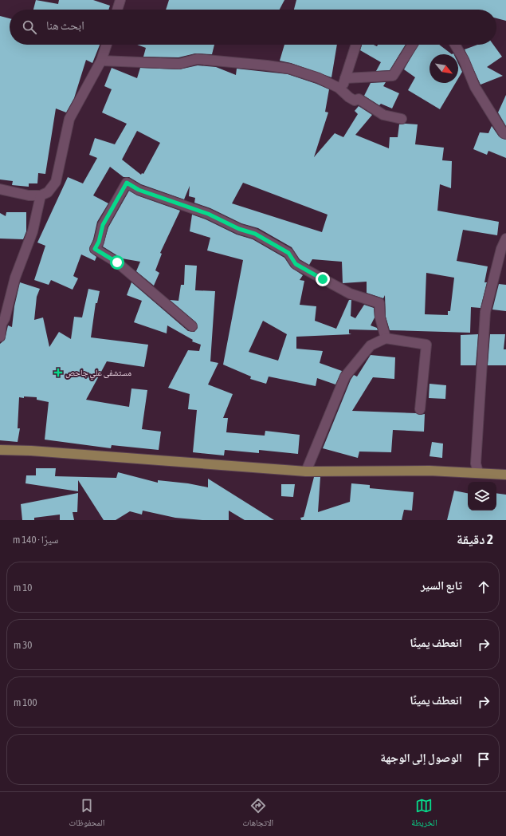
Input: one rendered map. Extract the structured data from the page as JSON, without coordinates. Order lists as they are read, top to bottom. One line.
{"places":{"health":["مستشفى علي جاحص"]},"north":"bottom right","page":{"search":"ابحث هنا","heading":["2 دقيقة","سيرًا · 140 m"],"list":[["تابع السير","10 m"],["انعطف يمينًا","30 m"],["انعطف يمينًا","100 m"],"الوصول إلى الوجهة"],"nav":["الخريطة","الاتجاهات","المحفوظات"]}}
